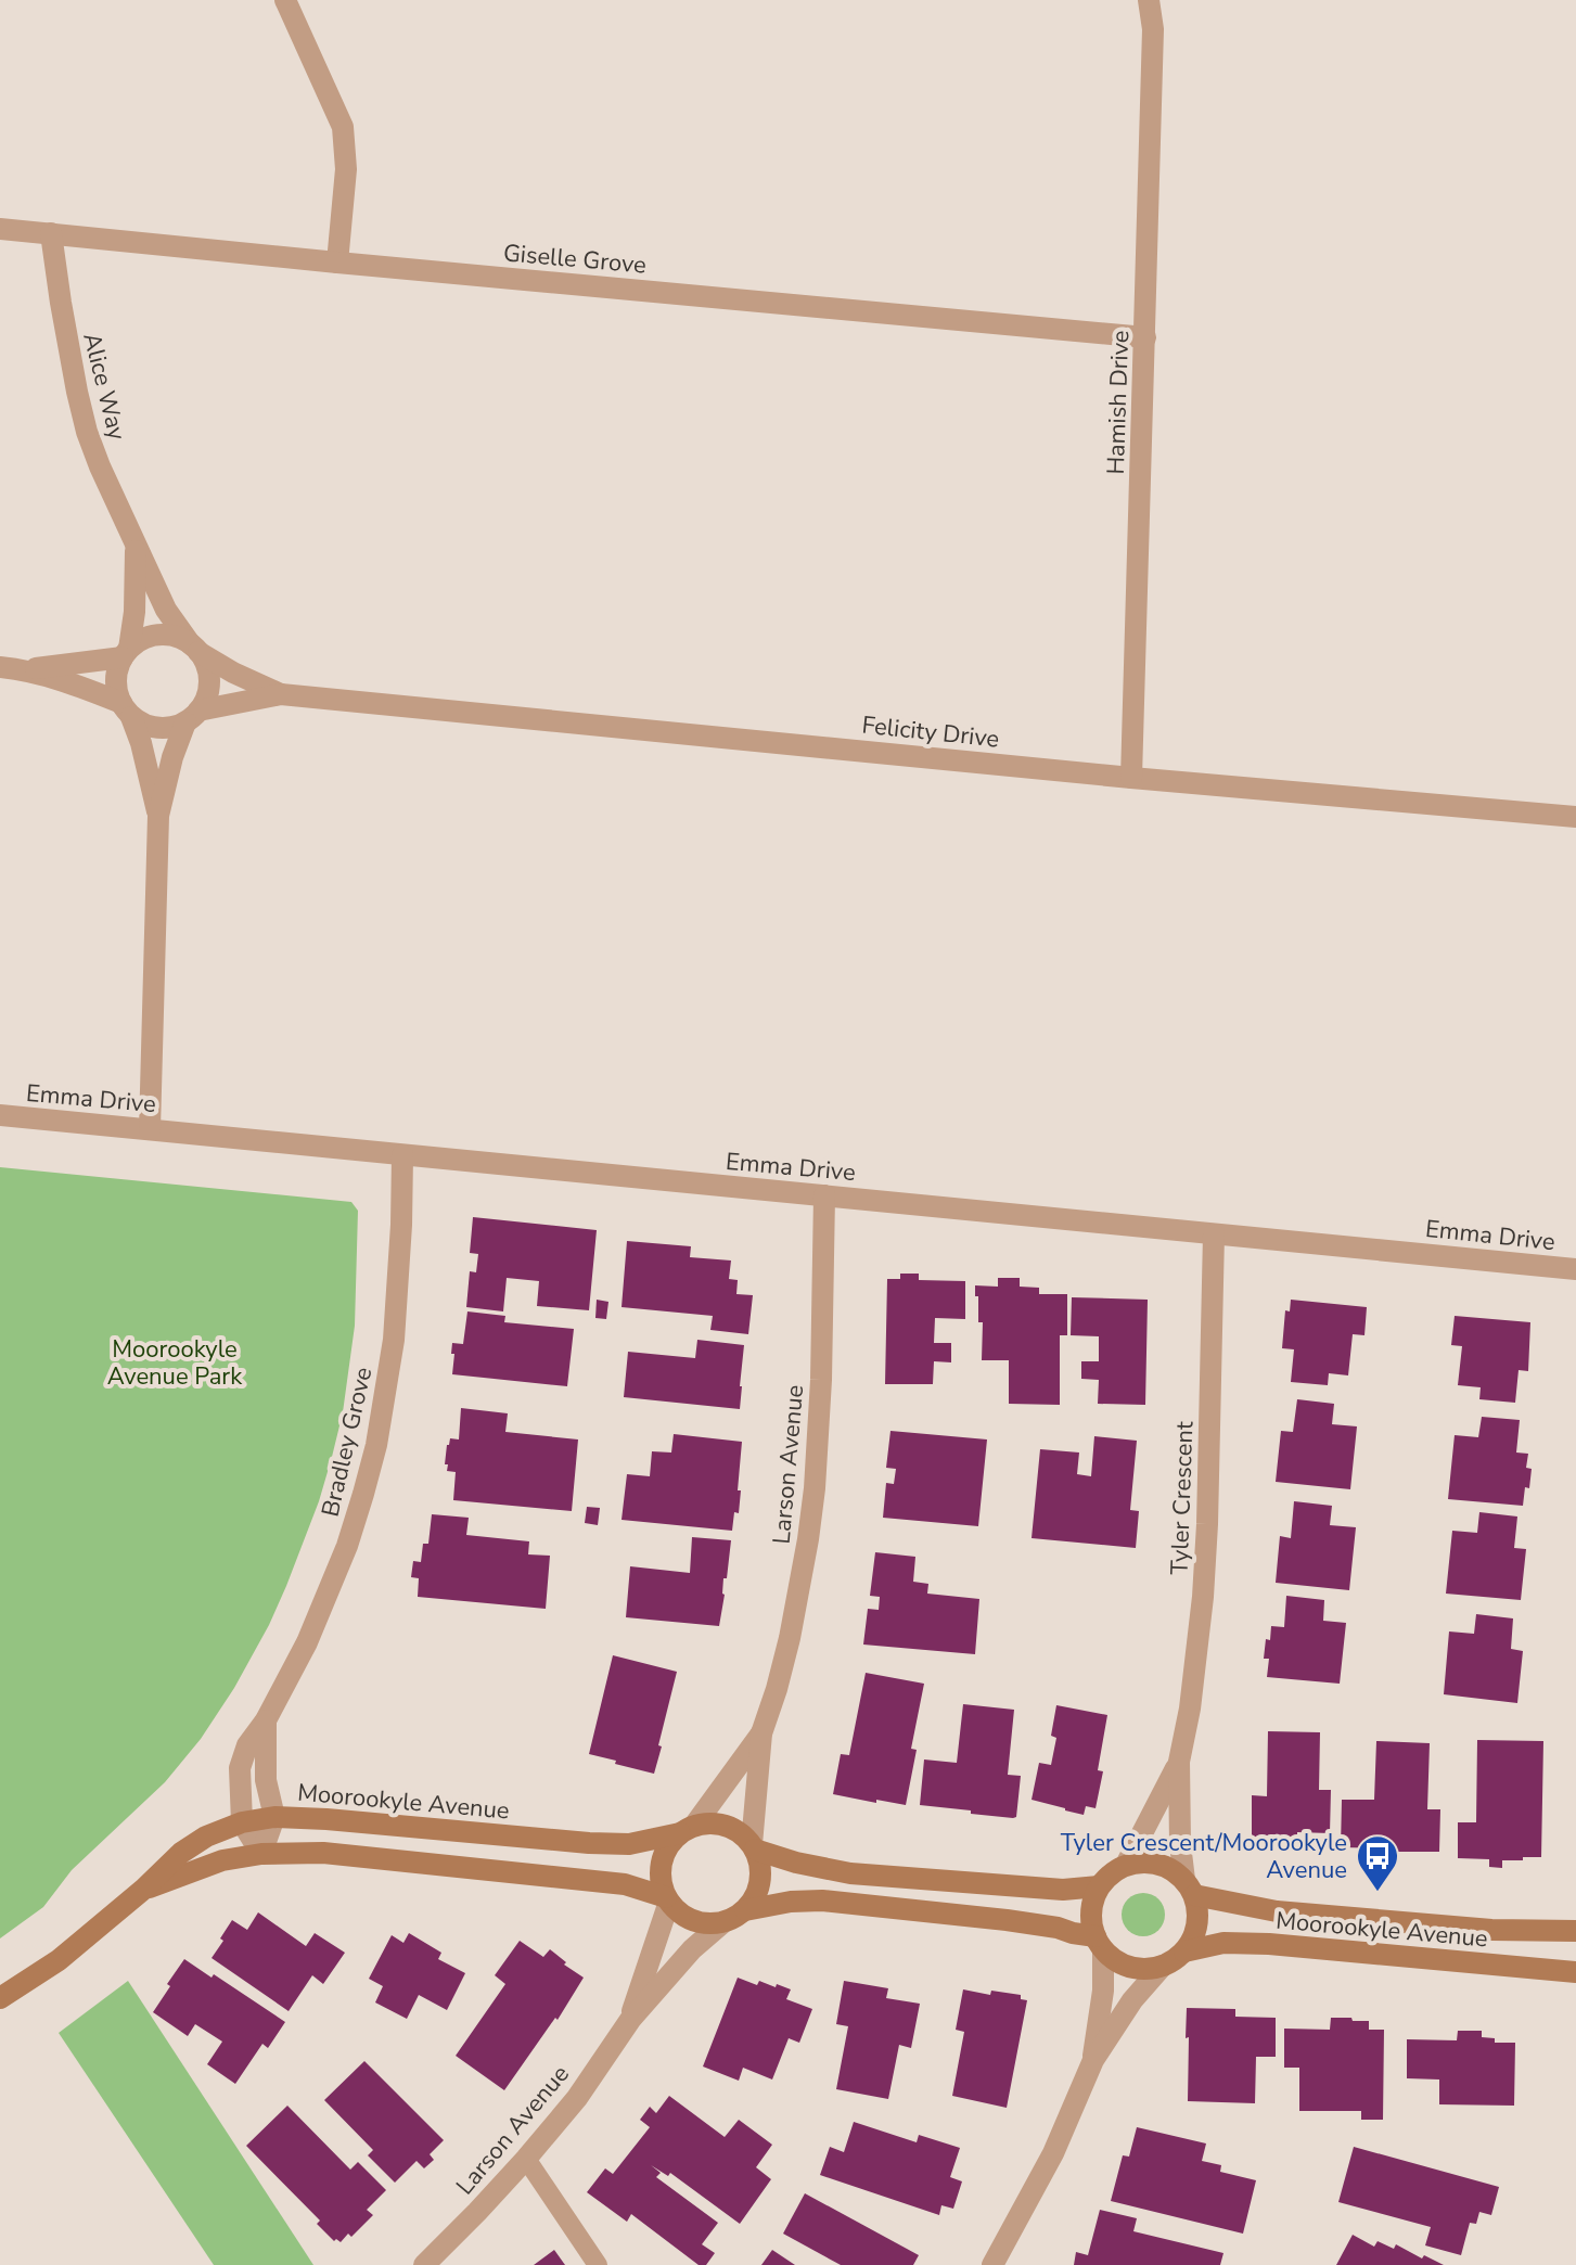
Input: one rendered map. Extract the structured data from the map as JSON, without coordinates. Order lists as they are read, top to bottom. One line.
{"streets":{"street":["Giselle Grove","Alice Way","Hamish Drive","Felicity Drive","Emma Drive","Bradley Grove","Larson Avenue","Tyler Crescent","Moorookyle Avenue"]},"crossings":[["Giselle Grove","Alice Way"],["Giselle Grove","Hamish Drive"],["Alice Way","Felicity Drive"],["Hamish Drive","Felicity Drive"],["Emma Drive","Bradley Grove"],["Emma Drive","Larson Avenue"],["Emma Drive","Tyler Crescent"],["Bradley Grove","Moorookyle Avenue"],["Larson Avenue","Moorookyle Avenue"],["Tyler Crescent","Moorookyle Avenue"]],"parks":["Moorookyle Avenue Park"],"places":{"bus stop":["Tyler Crescent/Moorookyle Avenue"]}}
